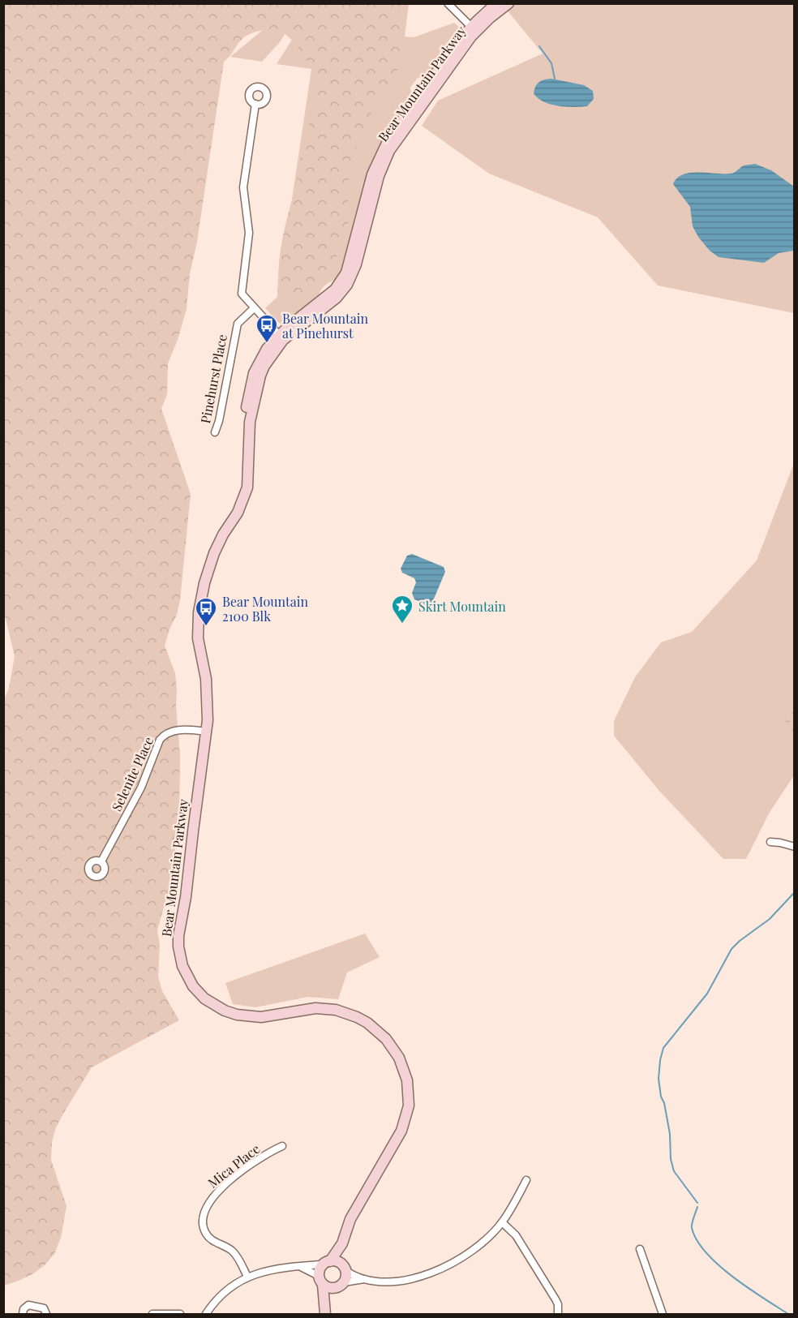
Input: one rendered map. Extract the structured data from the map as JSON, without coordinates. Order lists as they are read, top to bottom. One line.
{"streets":{"street":["Bear Mountain Parkway","Pinehurst Place","Selenite Place","Mica Place"]},"crossings":[["Bear Mountain Parkway","Selenite Place"]],"places":{"bus stop":["Bear Mountain at Pinehurst","Bear Mountain 2100 Blk"],"place":["Skirt Mountain"]}}
